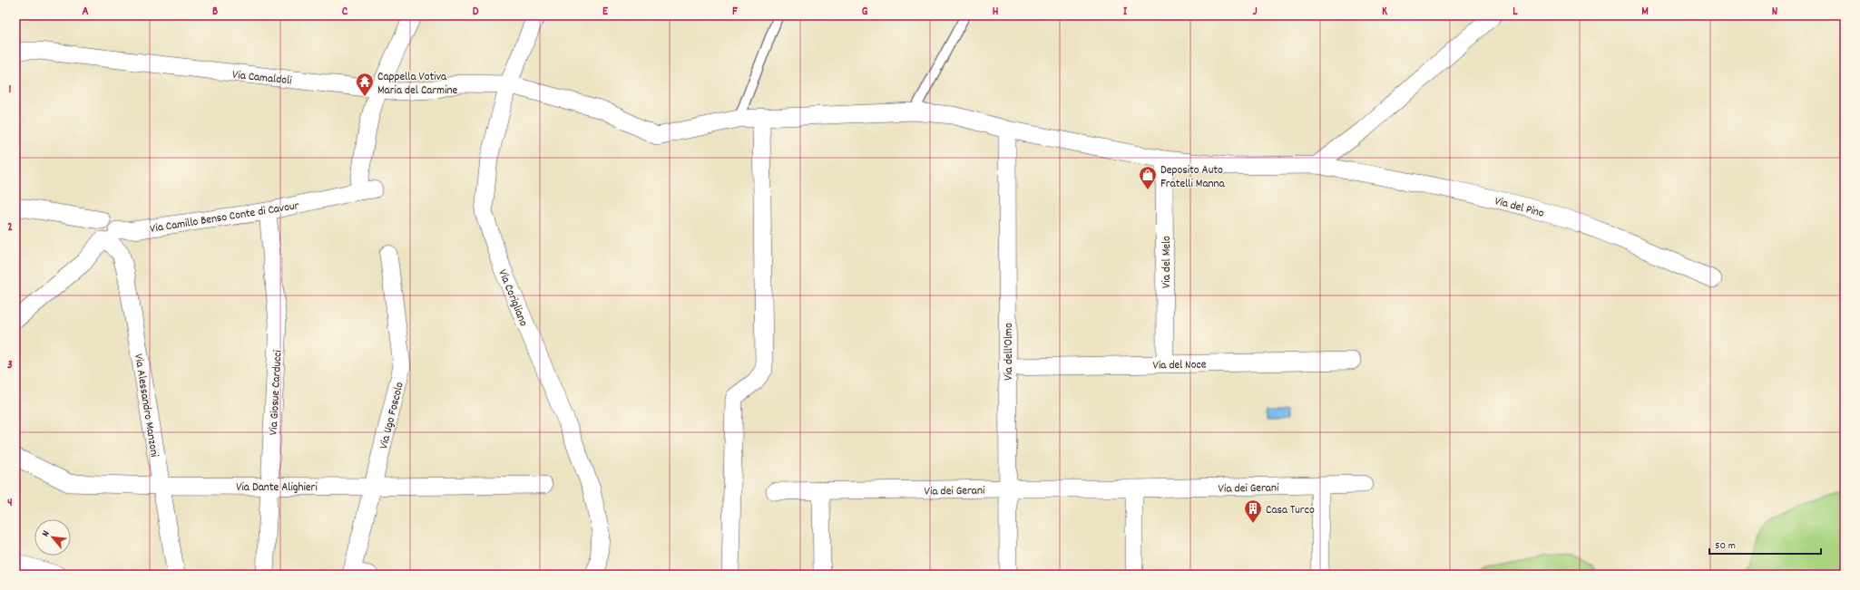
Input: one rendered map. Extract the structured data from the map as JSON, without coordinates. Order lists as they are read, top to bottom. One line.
{"streets":{"street":["Via Camaldoli","Via del Pino","Via Camillo Benso Conte di Cavour","Via del Melo","Via Corigliano","Via dell'Olmo","Via del Noce","Via Giosue Carducci","Via Alessandro Manzoni","Via Ugo Foscolo","Via Dante Alighieri","Via dei Gerani"]},"crossings":[["Via Camaldoli","Via del Pino"],["Via Camaldoli","Via Camillo Benso Conte di Cavour"],["Via Camaldoli","Via Corigliano"],["Via del Pino","Via del Melo"],["Via del Pino","Via dell'Olmo"],["Via Camillo Benso Conte di Cavour","Via Giosue Carducci"],["Via Camillo Benso Conte di Cavour","Via Alessandro Manzoni"],["Via del Melo","Via del Noce"],["Via dell'Olmo","Via del Noce"],["Via dell'Olmo","Via dei Gerani"],["Via Giosue Carducci","Via Dante Alighieri"],["Via Alessandro Manzoni","Via Dante Alighieri"],["Via Ugo Foscolo","Via Dante Alighieri"]],"places":{"temple":["Cappella Votiva Maria del Carmine"],"shop":["Deposito Auto Fratelli Manna"],"building":["Casa Turco"]},"scale_bar":"50 m","north":"top left","grid":{"columns":["A","B","C","D","E","F","G","H","I","J","K","L","M","N"],"rows":["1","2","3","4"]}}
